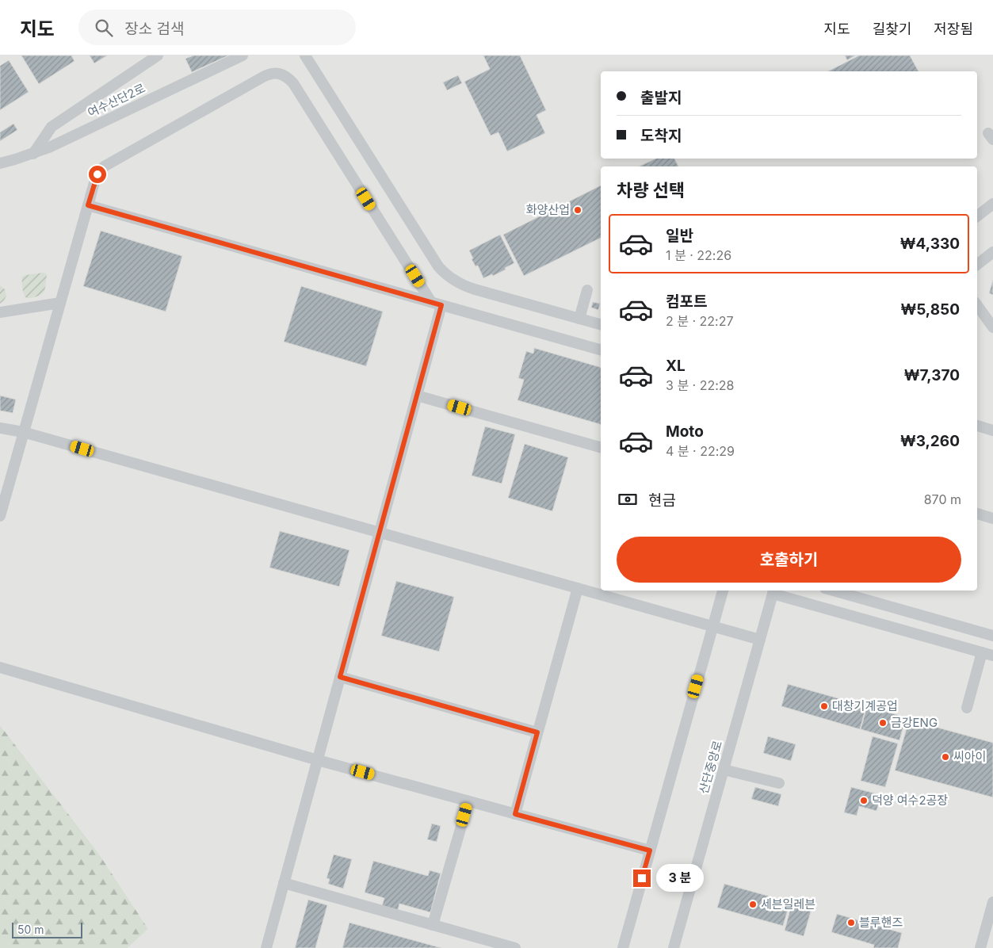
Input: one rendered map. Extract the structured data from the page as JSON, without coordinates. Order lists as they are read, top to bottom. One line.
{"streets":{"street":["여수산단2로","산단중앙로"]},"places":["화양산업","대창기계공업","금강ENG","씨아이","덕양 여수2공장","세븐일레븐","블루핸즈"],"scale_bar":"50 m","page":{"header":"지도","search":"장소 검색","nav":["지도","길찾기","저장됨"],"banner":["출발지","도착지"],"heading":"차량 선택","list":[{"name":"일반","note":"1 분 · 22:26","value":"₩4,330"},{"name":"컴포트","note":"2 분 · 22:27","value":"₩5,850"},{"name":"XL","note":"3 분 · 22:28","value":"₩7,370"},{"name":"Moto","note":"4 분 · 22:29","value":"₩3,260"}],"pay":["현금","870 m"],"buttons":"호출하기","bubble":"3 분","scale":"50 m"}}
